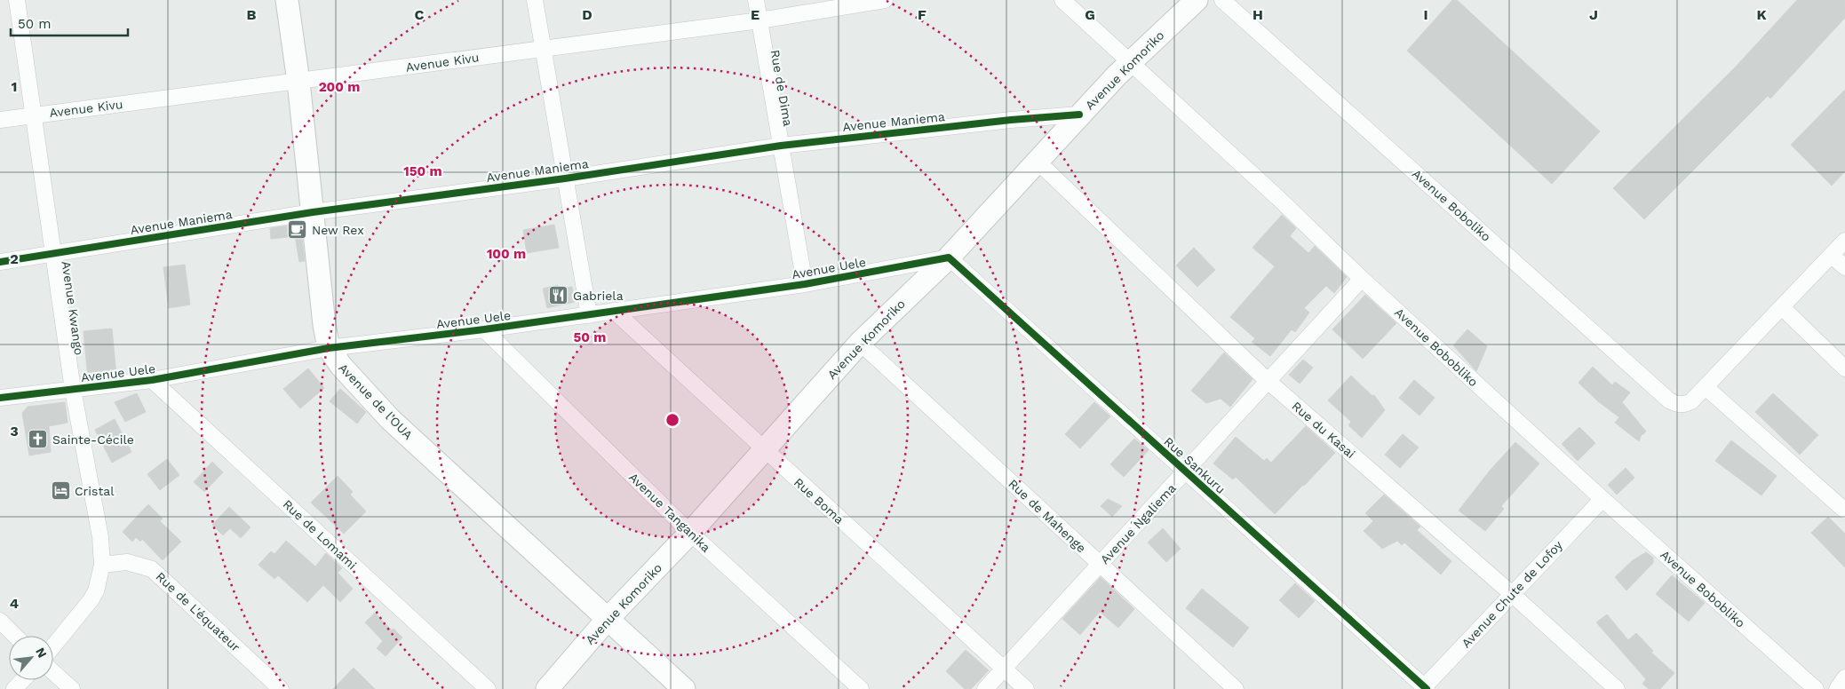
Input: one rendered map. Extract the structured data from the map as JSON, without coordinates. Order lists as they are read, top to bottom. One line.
{"streets":{"street":["Avenue Kivu","Avenue Komoriko","Rue de Dima","Avenue Maniema","Avenue Boboliko","Avenue Uele","Avenue Kwango","Avenue Bobobliko","Avenue de l’OUA","Rue du Kasai","Rue Sankuru","Rue Boma","Avenue Tanganika","Rue de Mahenge","Avenue Ngaliema","Rue de Lomami","Avenue Chute de Lofoy","Rue de L'équateur"]},"crossings":[["Avenue Kivu","Rue de Dima"],["Avenue Kivu","Avenue Kwango"],["Avenue Kivu","Avenue de l’OUA"],["Avenue Komoriko","Avenue Maniema"],["Avenue Komoriko","Avenue Uele"],["Avenue Komoriko","Avenue Bobobliko"],["Avenue Komoriko","Avenue de l’OUA"],["Avenue Komoriko","Rue du Kasai"],["Avenue Komoriko","Rue Sankuru"],["Avenue Komoriko","Rue Boma"],["Avenue Komoriko","Avenue Tanganika"],["Avenue Komoriko","Rue de Mahenge"],["Rue de Dima","Avenue Maniema"],["Rue de Dima","Avenue Uele"],["Avenue Maniema","Avenue Kwango"],["Avenue Maniema","Avenue de l’OUA"],["Avenue Uele","Avenue Kwango"],["Avenue Uele","Avenue de l’OUA"],["Avenue Uele","Rue Sankuru"],["Avenue Uele","Rue Boma"],["Avenue Uele","Avenue Tanganika"],["Avenue Uele","Rue de Lomami"],["Avenue Kwango","Rue de L'équateur"],["Avenue Bobobliko","Avenue Ngaliema"],["Avenue Bobobliko","Avenue Chute de Lofoy"],["Rue du Kasai","Avenue Ngaliema"],["Rue du Kasai","Avenue Chute de Lofoy"],["Rue Sankuru","Avenue Ngaliema"],["Rue Sankuru","Avenue Chute de Lofoy"],["Rue Boma","Avenue Ngaliema"],["Rue de Mahenge","Avenue Ngaliema"]],"places":{"cafe":["New Rex"],"restaurant":["Gabriela"],"church":["Sainte-Cécile"],"hotel":["Cristal"]},"scale_bar":"50 m","north":"top right","grid":{"columns":["B","C","D","E","F","G","H","I","J","K"],"rows":["1","2","3","4"]},"rings":["200 m","150 m","100 m","50 m"]}
